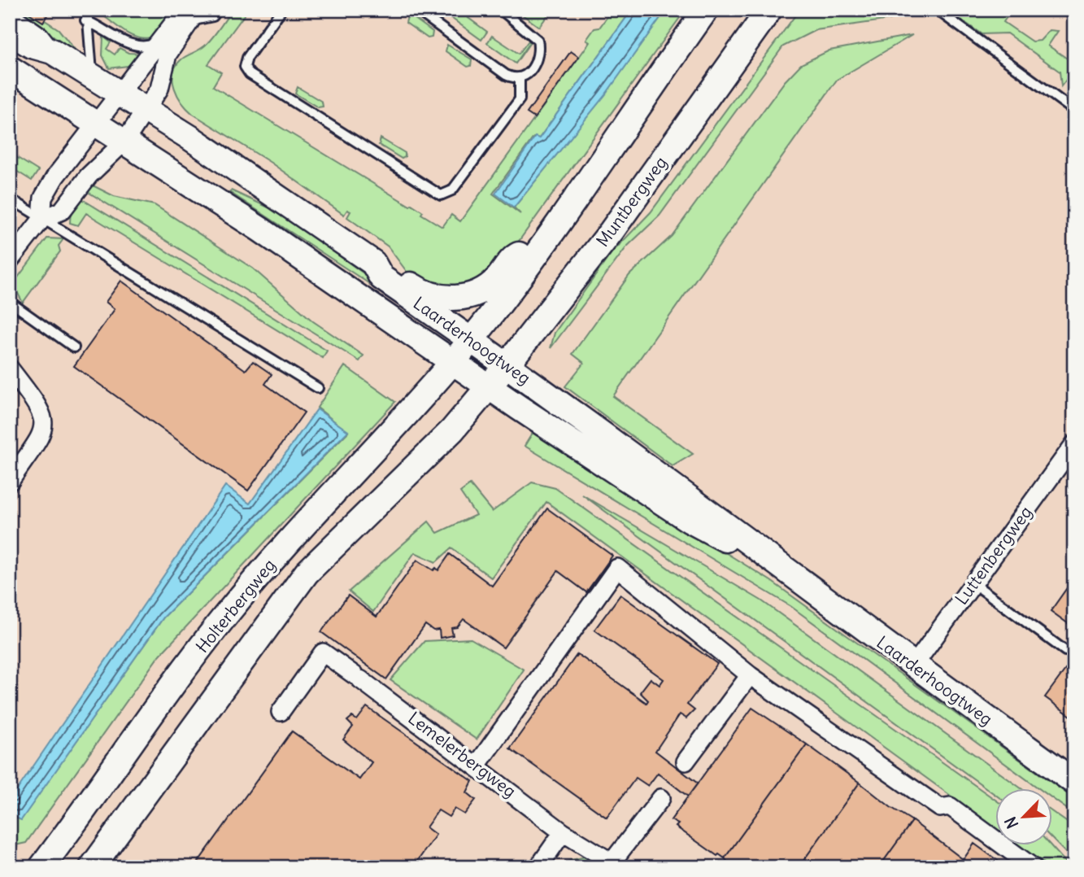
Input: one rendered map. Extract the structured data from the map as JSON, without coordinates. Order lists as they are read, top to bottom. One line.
{"streets":{"main road":["Muntbergweg","Laarderhoogtweg","Holterbergweg"],"street":["Luttenbergweg","Lemelerbergweg"]},"crossings":[["Muntbergweg","Laarderhoogtweg"],["Muntbergweg","Holterbergweg"],["Laarderhoogtweg","Luttenbergweg"],["Laarderhoogtweg","Holterbergweg"]],"north":"bottom left"}
